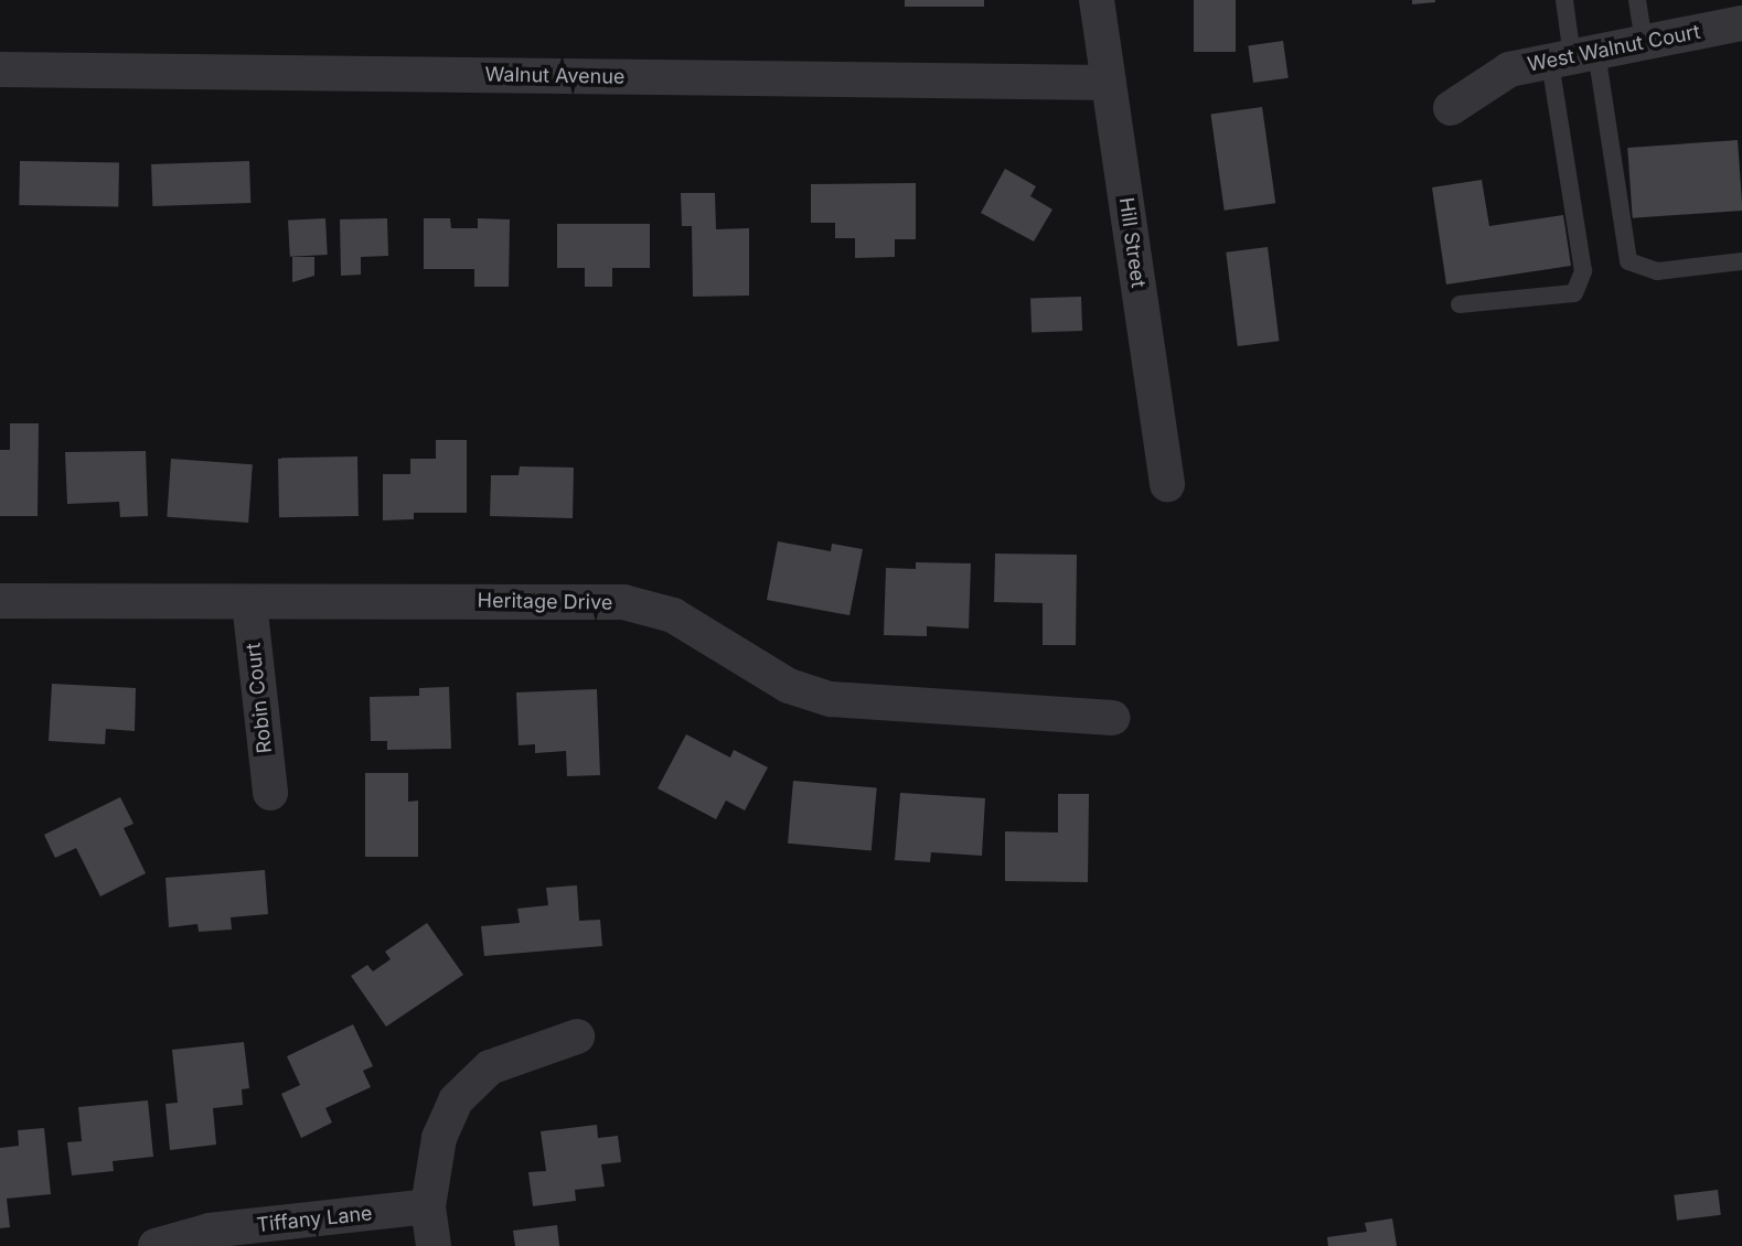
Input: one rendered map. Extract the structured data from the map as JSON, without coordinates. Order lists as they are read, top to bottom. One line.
{"streets":{"street":["West Walnut Court","Walnut Avenue","Hill Street","Heritage Drive","Robin Court","Tiffany Lane"]},"crossings":[["Walnut Avenue","Hill Street"],["Heritage Drive","Robin Court"]]}
